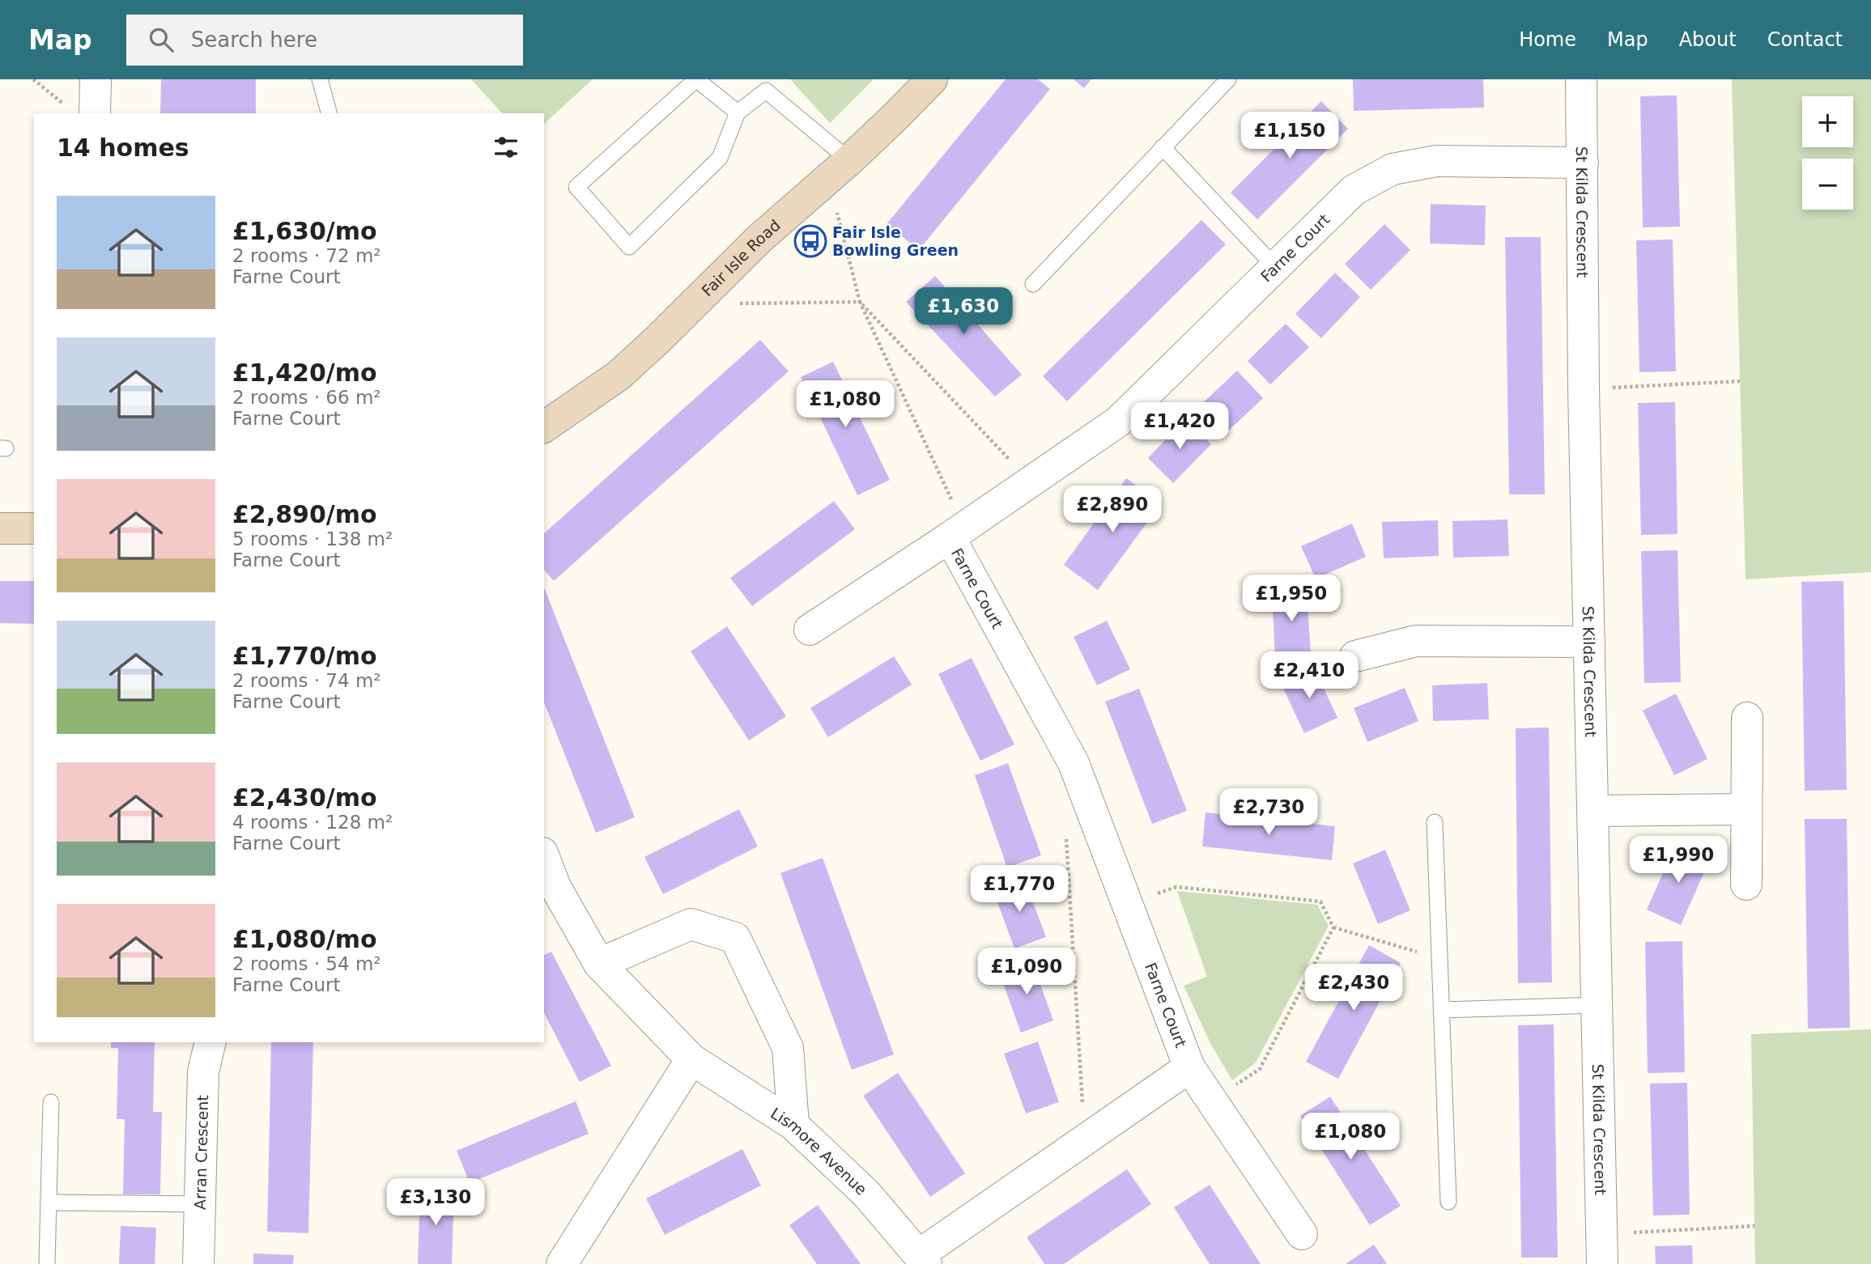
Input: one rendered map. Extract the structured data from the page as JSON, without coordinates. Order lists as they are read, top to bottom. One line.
{"streets":{"street":["St Kilda Crescent","Farne Court","Fair Isle Road","Arran Crescent","Lismore Avenue"]},"crossings":[["St Kilda Crescent","Farne Court"]],"places":{"bus stop":["Fair Isle Bowling Green"]},"page":{"header":"Map","search":"Search here","nav":["Home","Map","About","Contact"],"map_buttons":["+","−"],"price":["£1,150","£1,630","£1,080","£1,420","£2,890","£1,950","£2,410","£2,730","£1,990","£1,770","£1,090","£2,430","£1,080","£3,130"],"heading":"14 homes","list":[{"name":"£1,630/mo","note":"2 rooms · 72 m² · Farne Court"},{"name":"£1,420/mo","note":"2 rooms · 66 m² · Farne Court"},{"name":"£2,890/mo","note":"5 rooms · 138 m² · Farne Court"},{"name":"£1,770/mo","note":"2 rooms · 74 m² · Farne Court"},{"name":"£2,430/mo","note":"4 rooms · 128 m² · Farne Court"},{"name":"£1,080/mo","note":"2 rooms · 54 m² · Farne Court"}]}}
